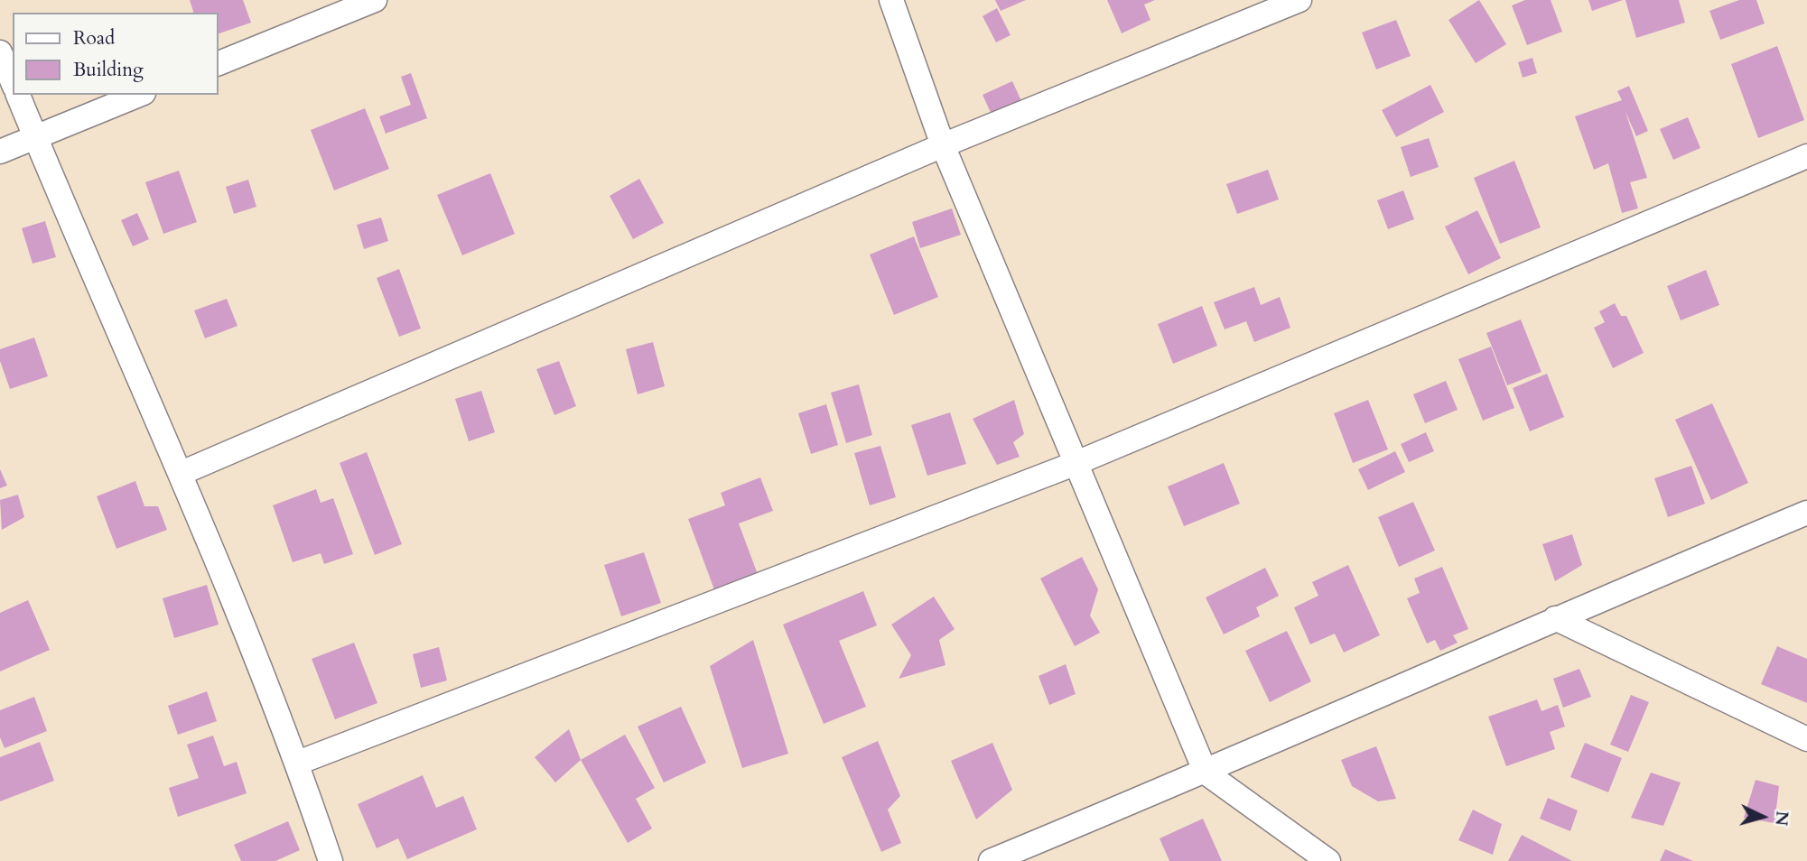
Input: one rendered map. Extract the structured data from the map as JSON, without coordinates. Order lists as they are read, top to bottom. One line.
{"legend":["Road","Building"],"north":"right"}
